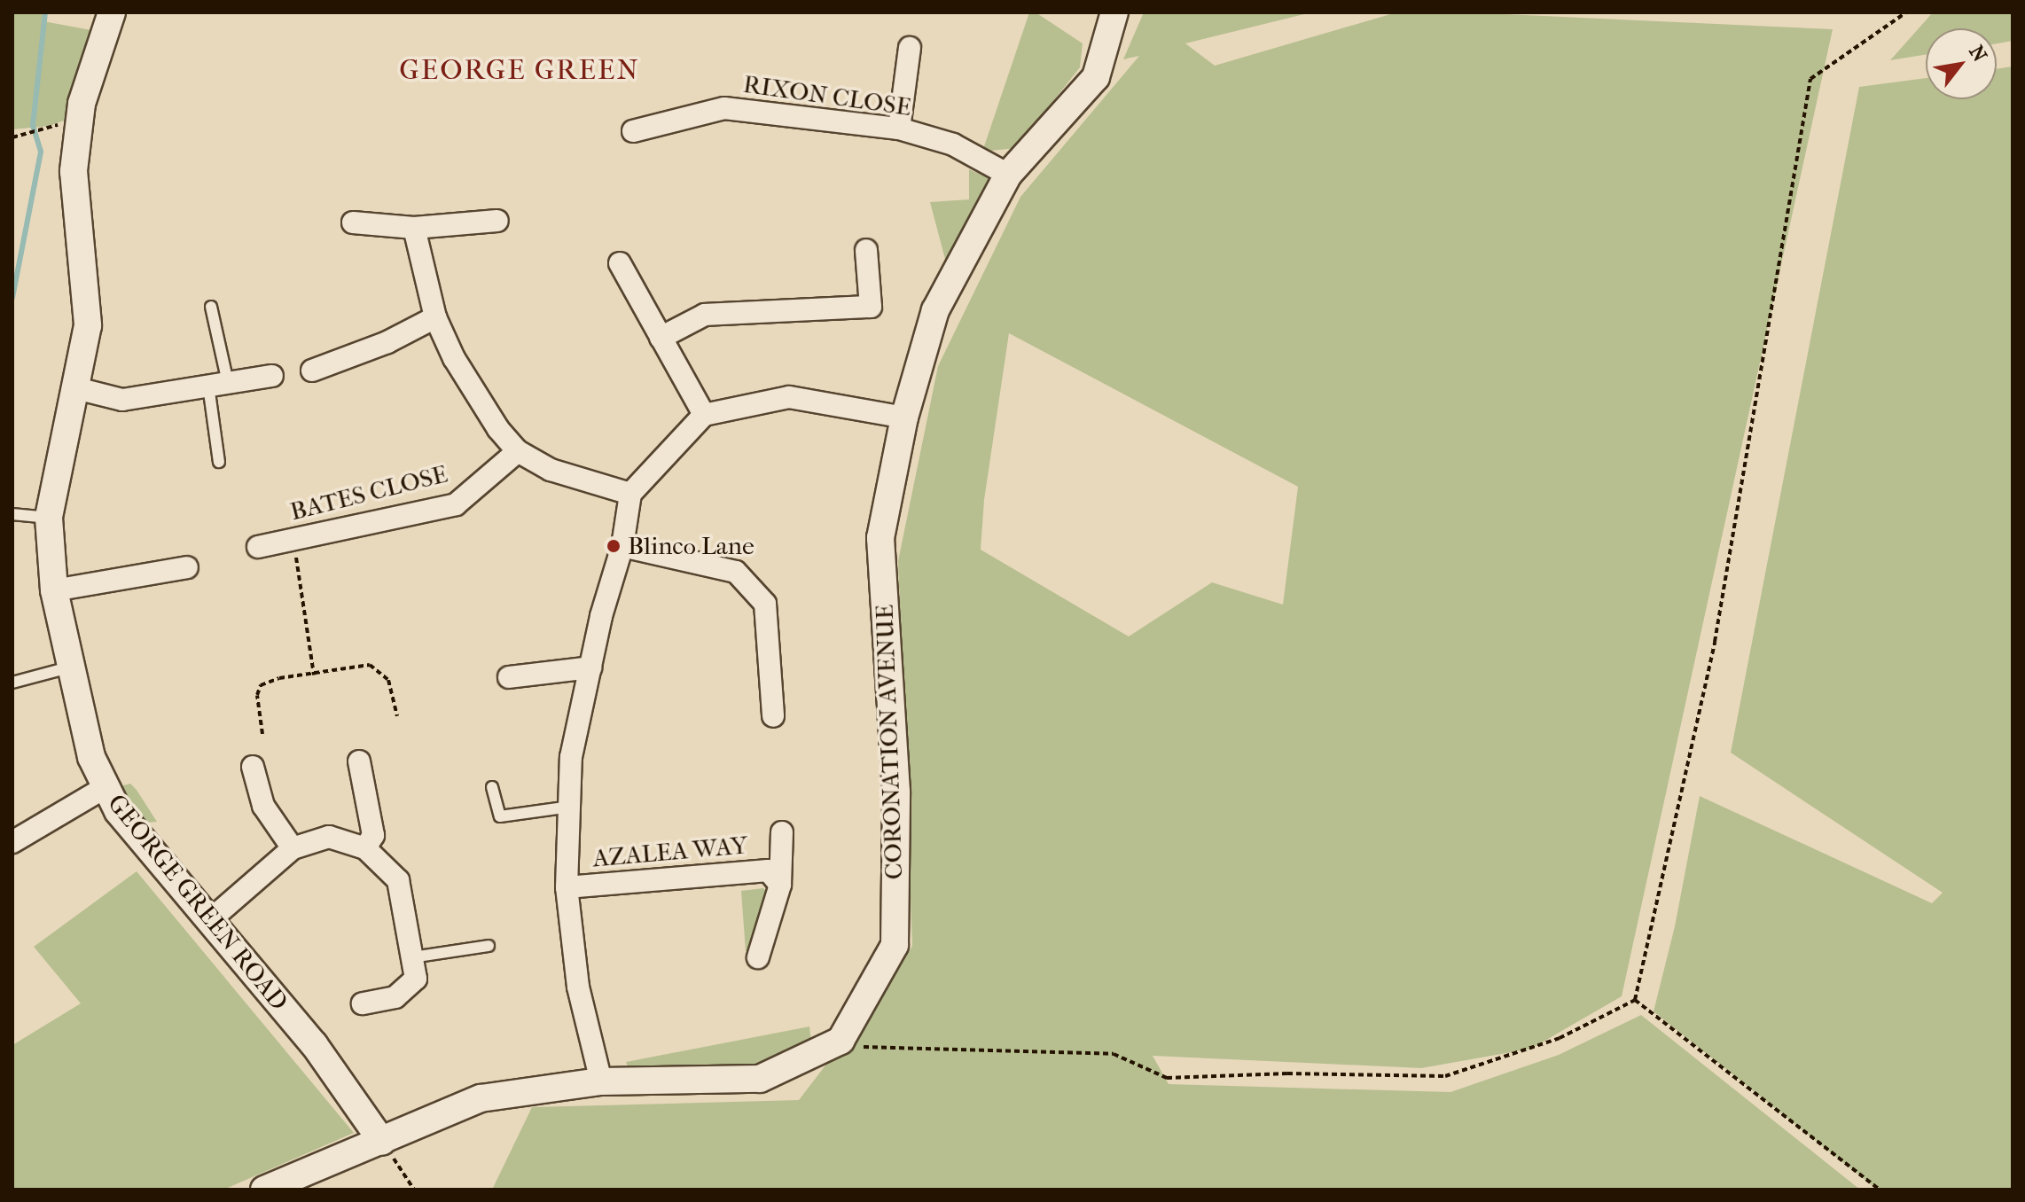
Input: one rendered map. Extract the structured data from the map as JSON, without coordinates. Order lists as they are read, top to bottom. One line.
{"streets":{"street":["RIXON CLOSE","BATES CLOSE","CORONATION AVENUE","AZALEA WAY","GEORGE GREEN ROAD"]},"crossings":[["RIXON CLOSE","CORONATION AVENUE"]],"districts":["GEORGE GREEN"],"places":["Blinco Lane"],"north":"top right"}
